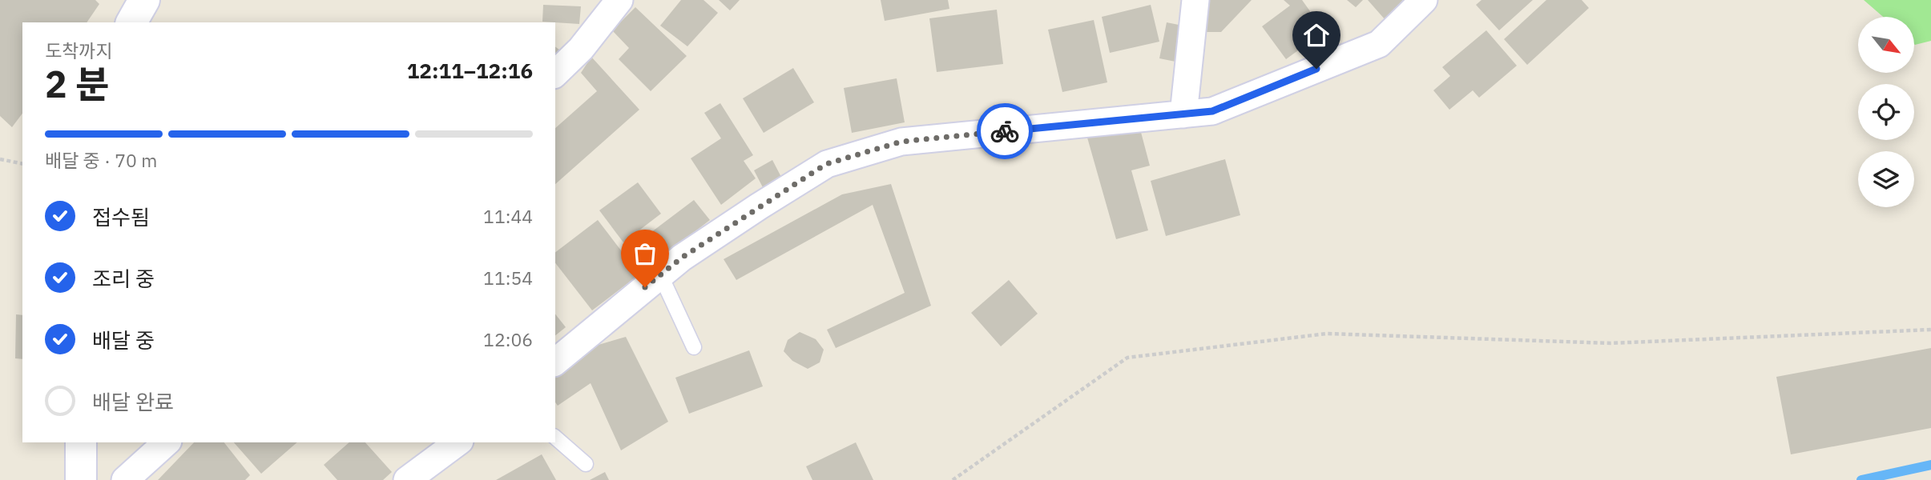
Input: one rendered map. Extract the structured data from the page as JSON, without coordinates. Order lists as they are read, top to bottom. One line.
{"north":"bottom right","page":{"heading":["2 분","도착까지","12:11–12:16"],"bar":"배달 중 · 70 m","list":[["접수됨","11:44"],["조리 중","11:54"],["배달 중","12:06"],"배달 완료"]}}
